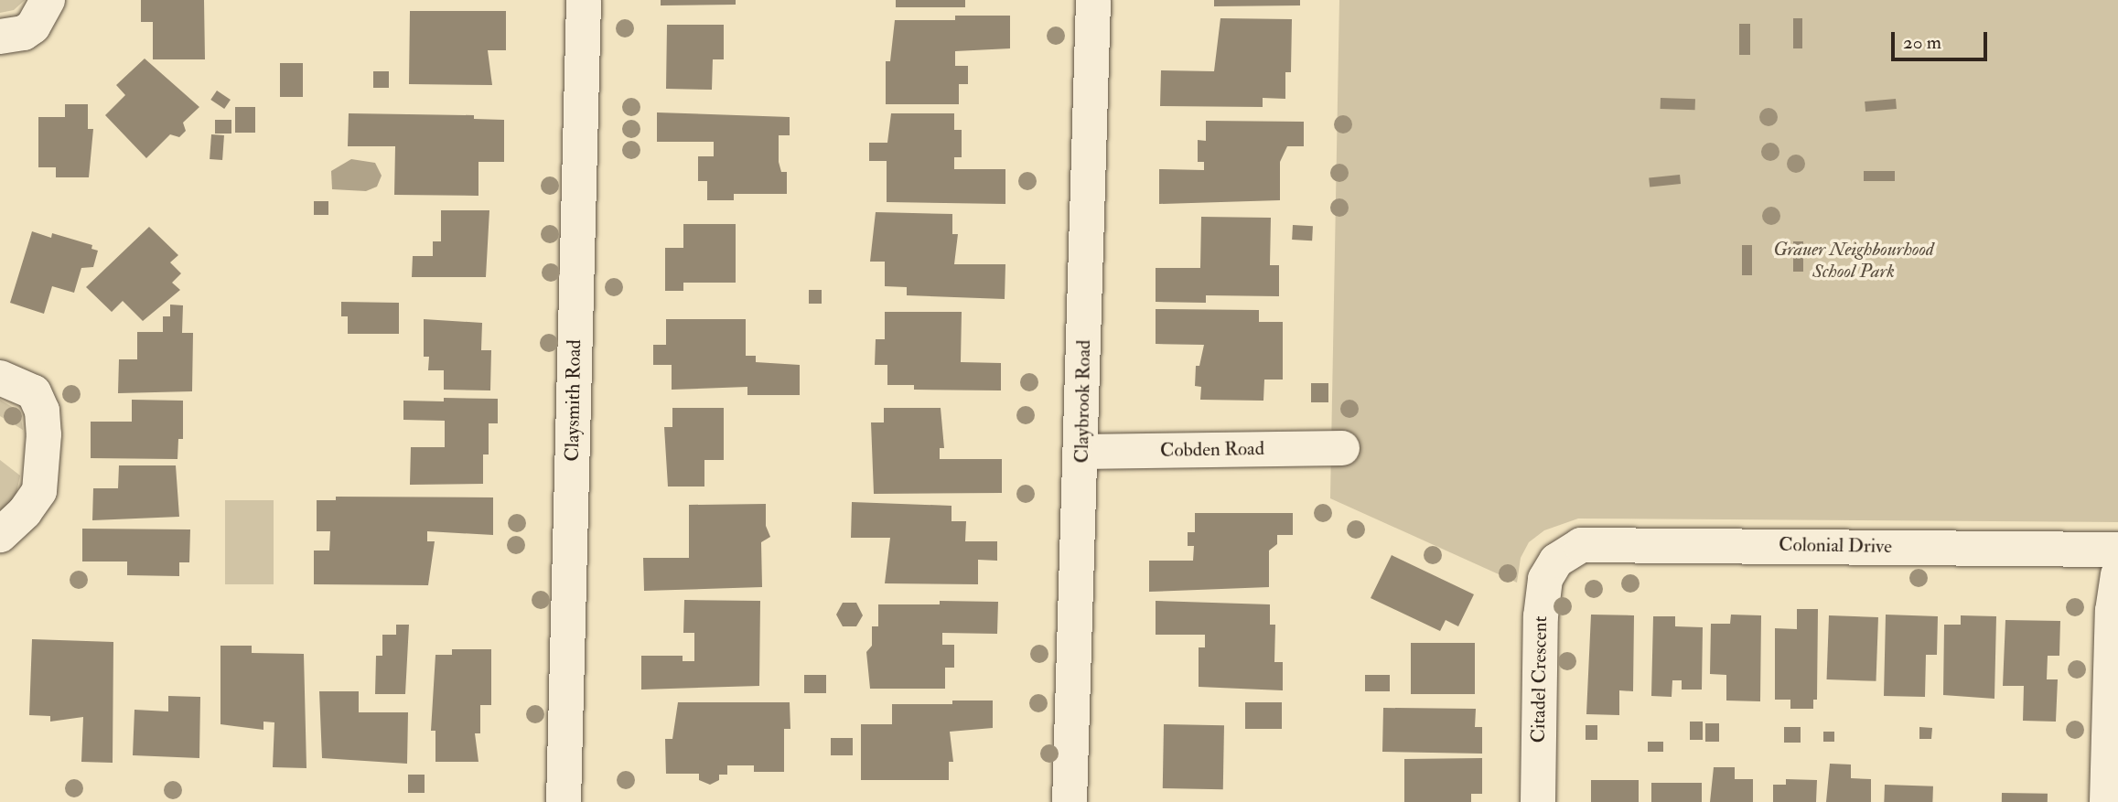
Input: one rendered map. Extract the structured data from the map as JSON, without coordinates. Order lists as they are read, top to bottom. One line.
{"streets":{"street":["Claysmith Road","Claybrook Road","Cobden Road","Colonial Drive","Citadel Crescent"]},"crossings":[["Claybrook Road","Cobden Road"],["Colonial Drive","Citadel Crescent"]],"parks":["Grauer Neighbourhood School Park"],"scale_bar":"20 m"}
